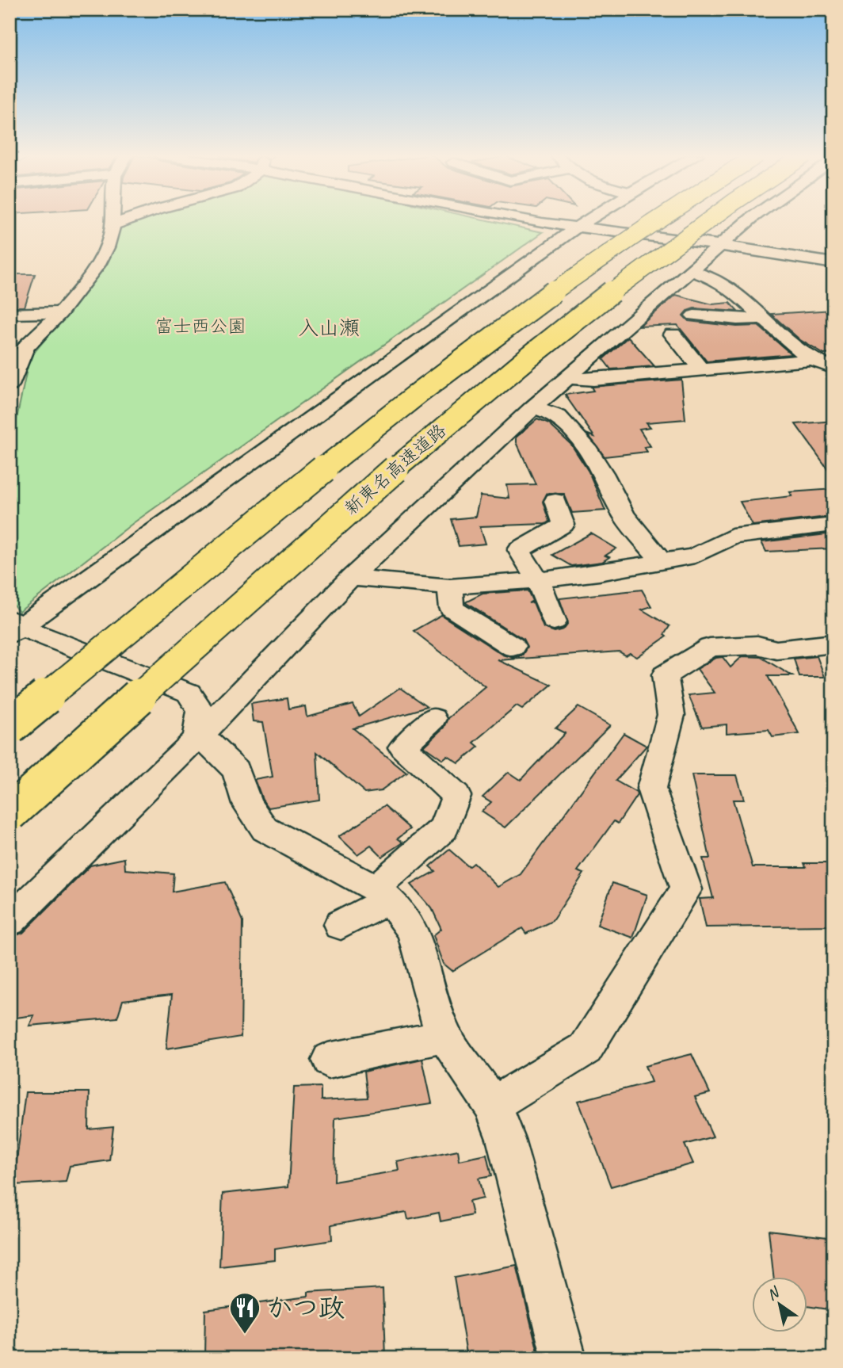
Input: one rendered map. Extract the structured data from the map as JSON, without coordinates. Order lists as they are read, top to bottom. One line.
{"streets":{"highway":["新東名高速道路"]},"districts":["入山瀬"],"parks":["富士西公園"],"places":{"restaurant":["かつ政"]},"north":"top left"}
